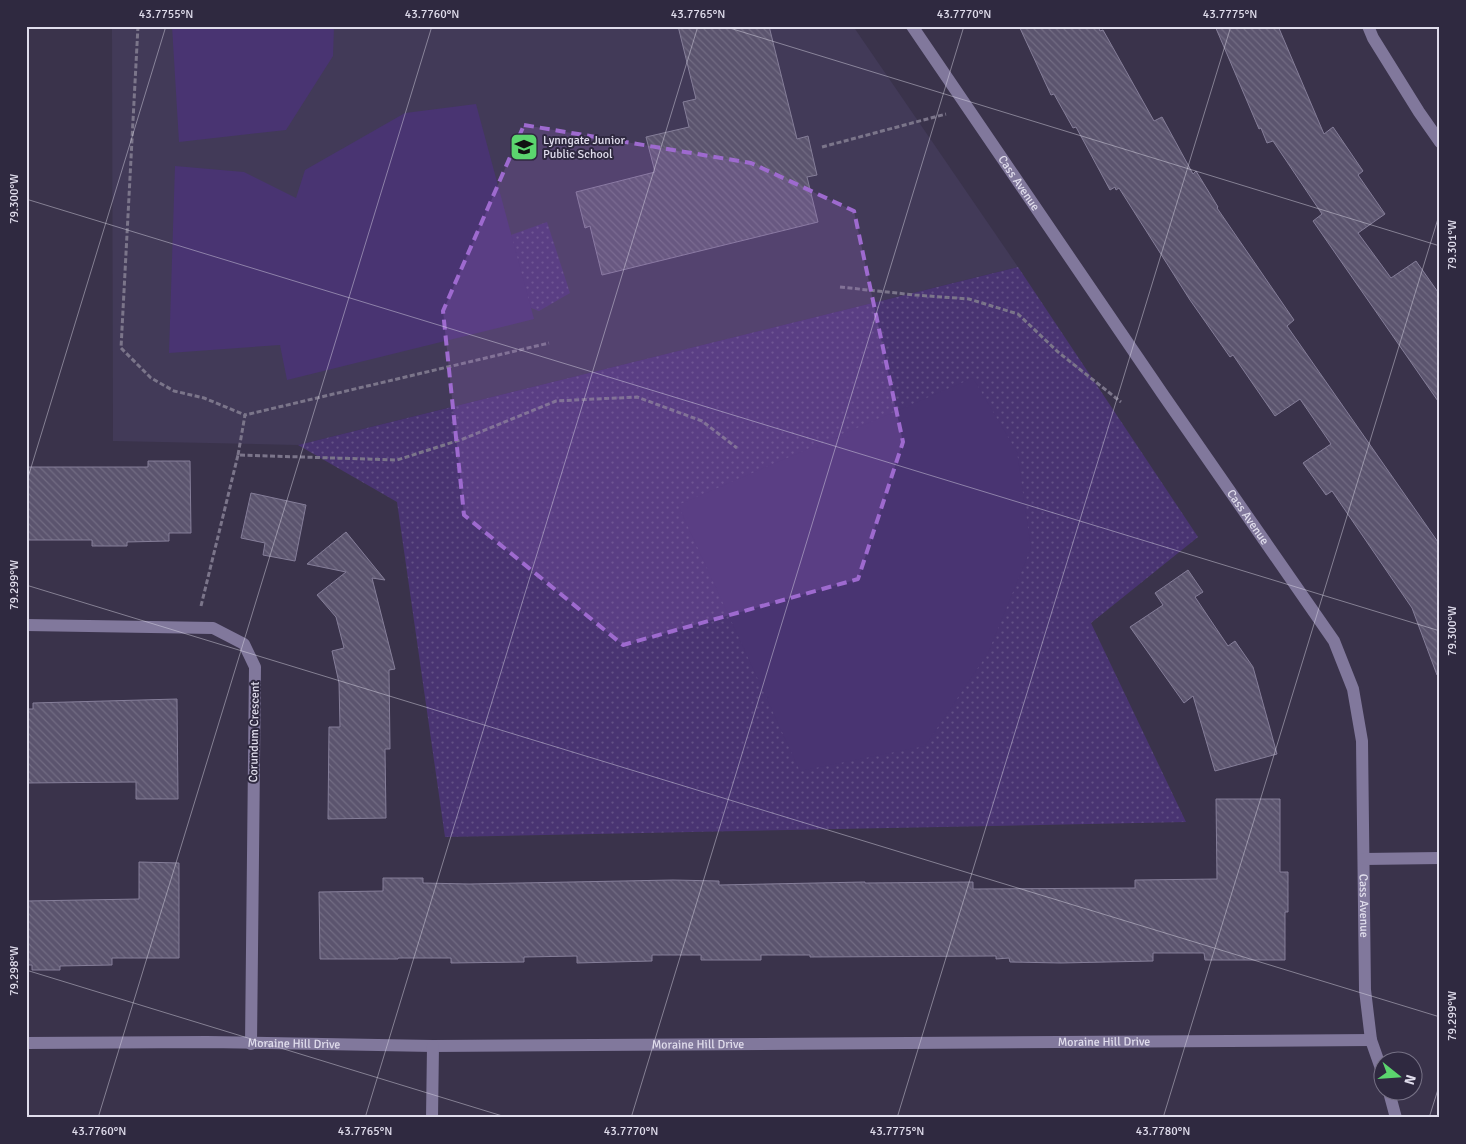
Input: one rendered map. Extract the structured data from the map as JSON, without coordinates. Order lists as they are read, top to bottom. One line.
{"streets":{"street":["Cass Avenue","Corundum Crescent","Moraine Hill Drive"]},"crossings":[["Cass Avenue","Moraine Hill Drive"],["Corundum Crescent","Moraine Hill Drive"]],"places":{"school or university":["Lynngate Junior Public School"]},"north":"right","coordinates":["43.7755°N","43.7760°N","43.7765°N","43.7770°N","43.7775°N","79.300°W","79.301°W","79.299°W","79.298°W","43.7780°N"]}
